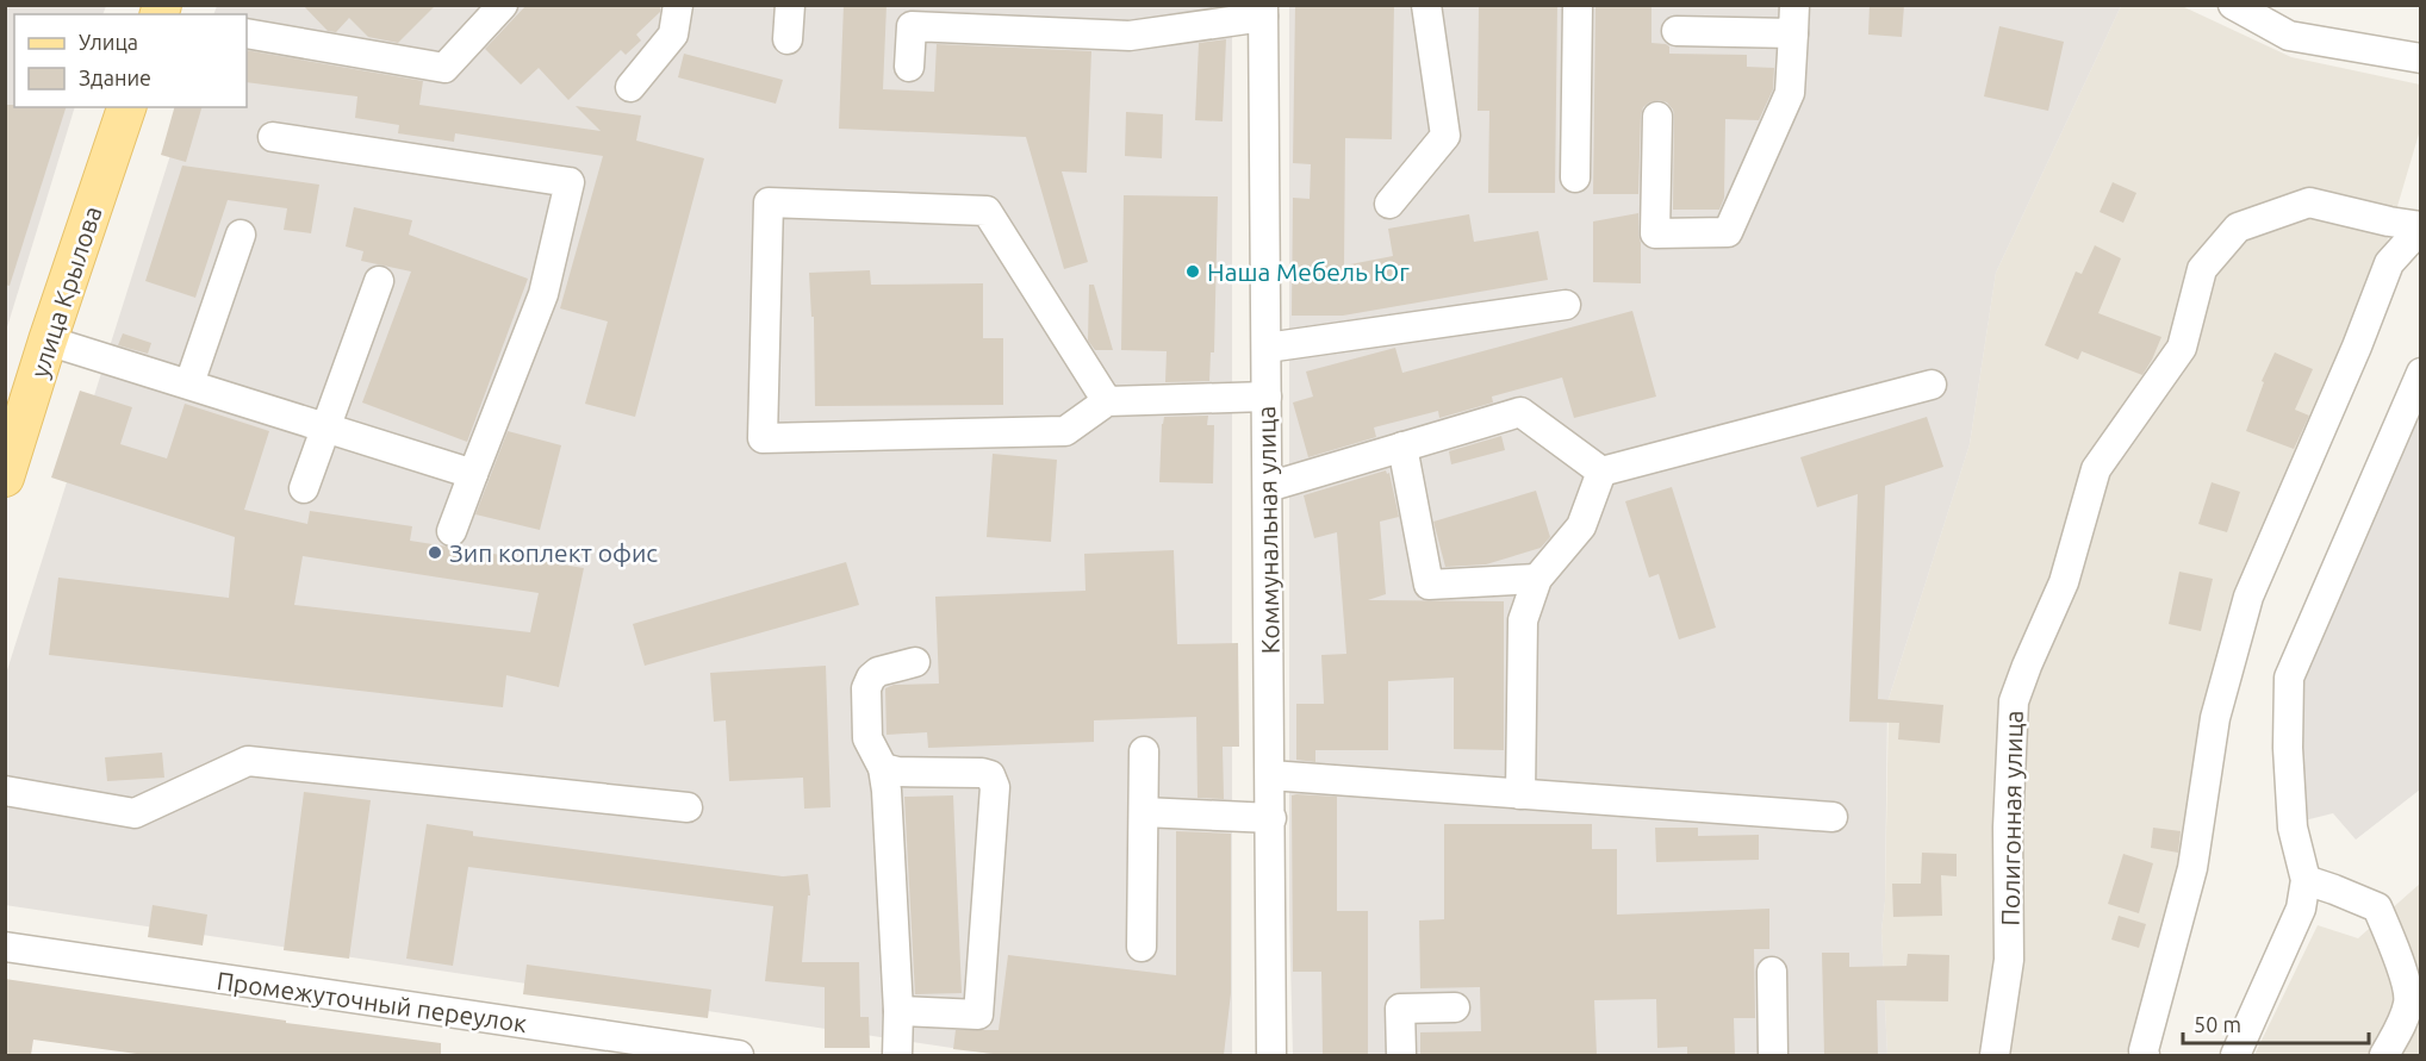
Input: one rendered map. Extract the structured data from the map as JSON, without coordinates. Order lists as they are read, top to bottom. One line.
{"streets":{"main road":["улица Крылова"],"street":["Коммунальная улица","Полигонная улица","Промежуточный переулок"]},"places":["Наша Мебель Юг","Зип коплект офис"],"legend":["Улица","Здание"],"scale_bar":"50 m"}
